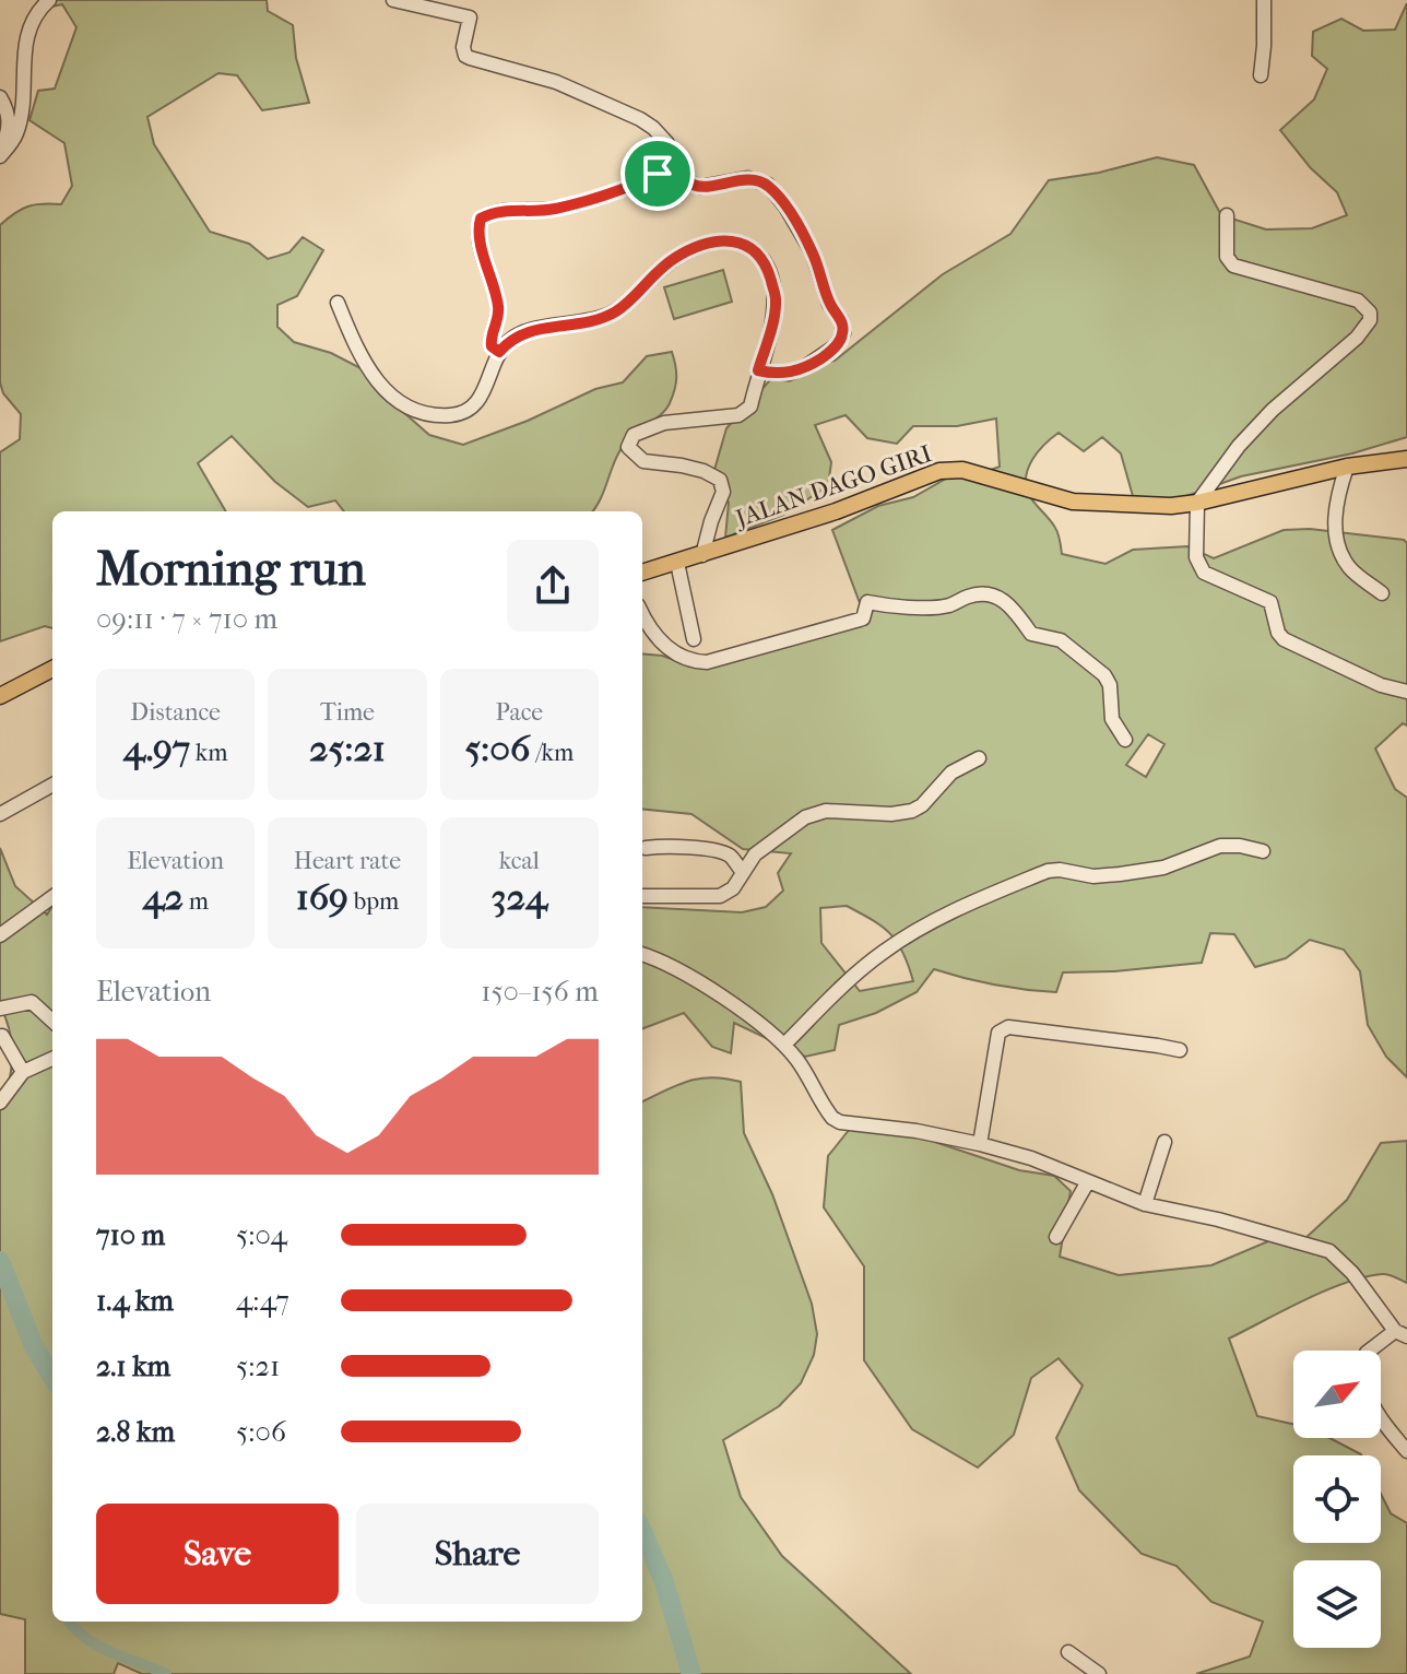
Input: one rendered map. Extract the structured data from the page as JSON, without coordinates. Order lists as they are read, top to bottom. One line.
{"streets":{"main road":["JALAN DAGO GIRI"]},"north":"top right","page":{"heading":["Morning run","09:11 · 7 × 710 m"],"stats":[["Distance","4.97 km"],["Time","25:21"],["Pace","5:06 /km"],["Elevation","42 m"],["Heart rate","169 bpm"],["kcal","324"]],"chart":["Elevation","150–156 m"],"list":[{"name":"710 m","note":"5:04"},{"name":"1.4 km","note":"4:47"},{"name":"2.1 km","note":"5:21"},{"name":"2.8 km","note":"5:06"}],"buttons":["Save","Share"]}}
